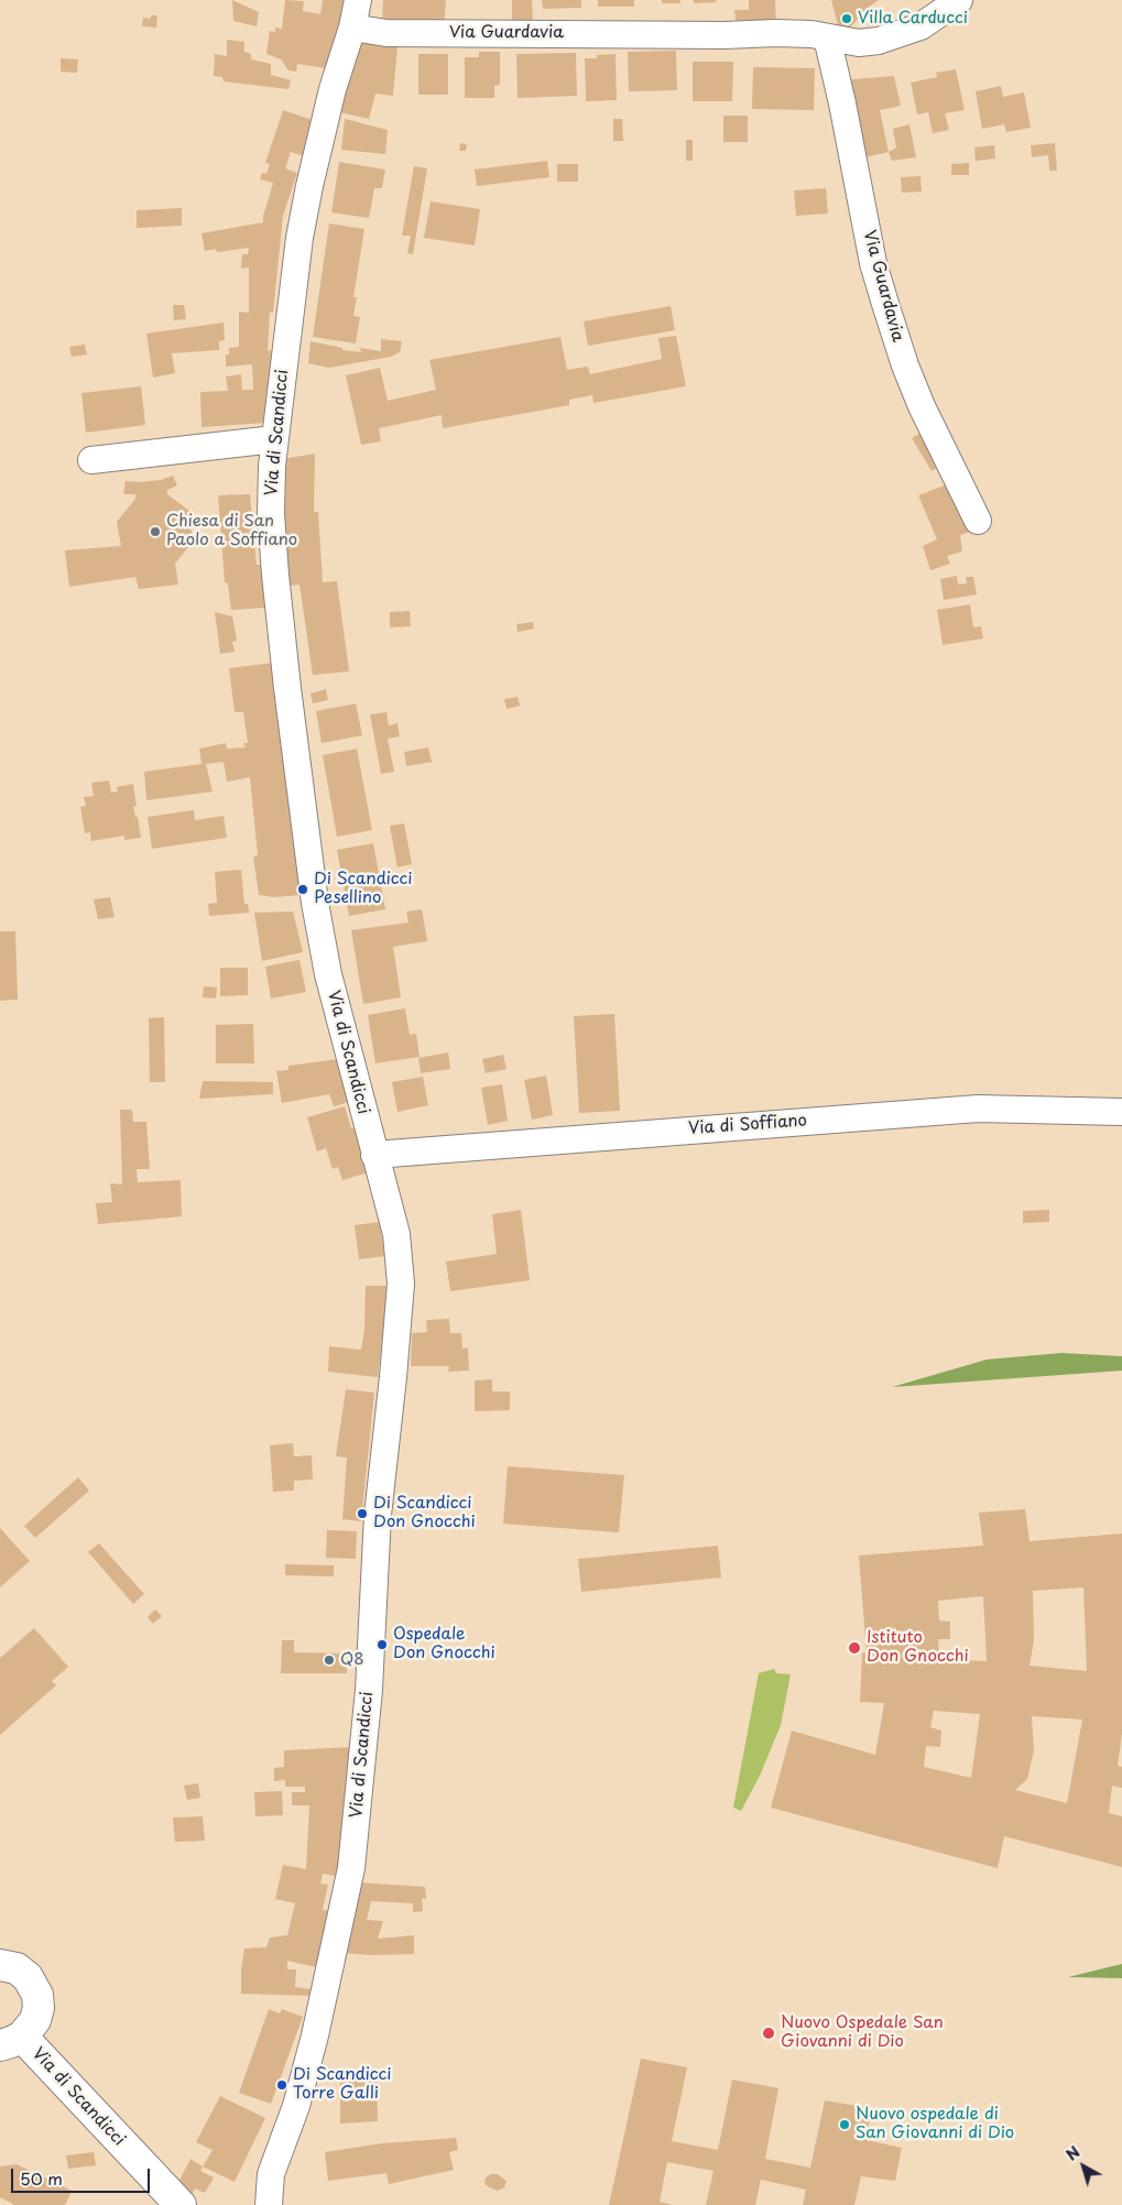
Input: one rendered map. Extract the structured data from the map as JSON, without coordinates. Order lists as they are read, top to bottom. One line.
{"streets":{"main road":["Via di Scandicci"],"street":["Via Guardavia","Via di Soffiano"]},"crossings":[["Via Guardavia","Via di Scandicci"],["Via di Scandicci","Via di Soffiano"]],"places":["Villa Carducci","Chiesa di San Paolo a Soffiano","Di Scandicci Pesellino","Di Scandicci Don Gnocchi","Ospedale Don Gnocchi","Istituto Don Gnocchi","Q8","Nuovo Ospedale San Giovanni di Dio","Di Scandicci Torre Galli","Nuovo ospedale di San Giovanni di Dio"],"scale_bar":"50 m","north":"top left"}
